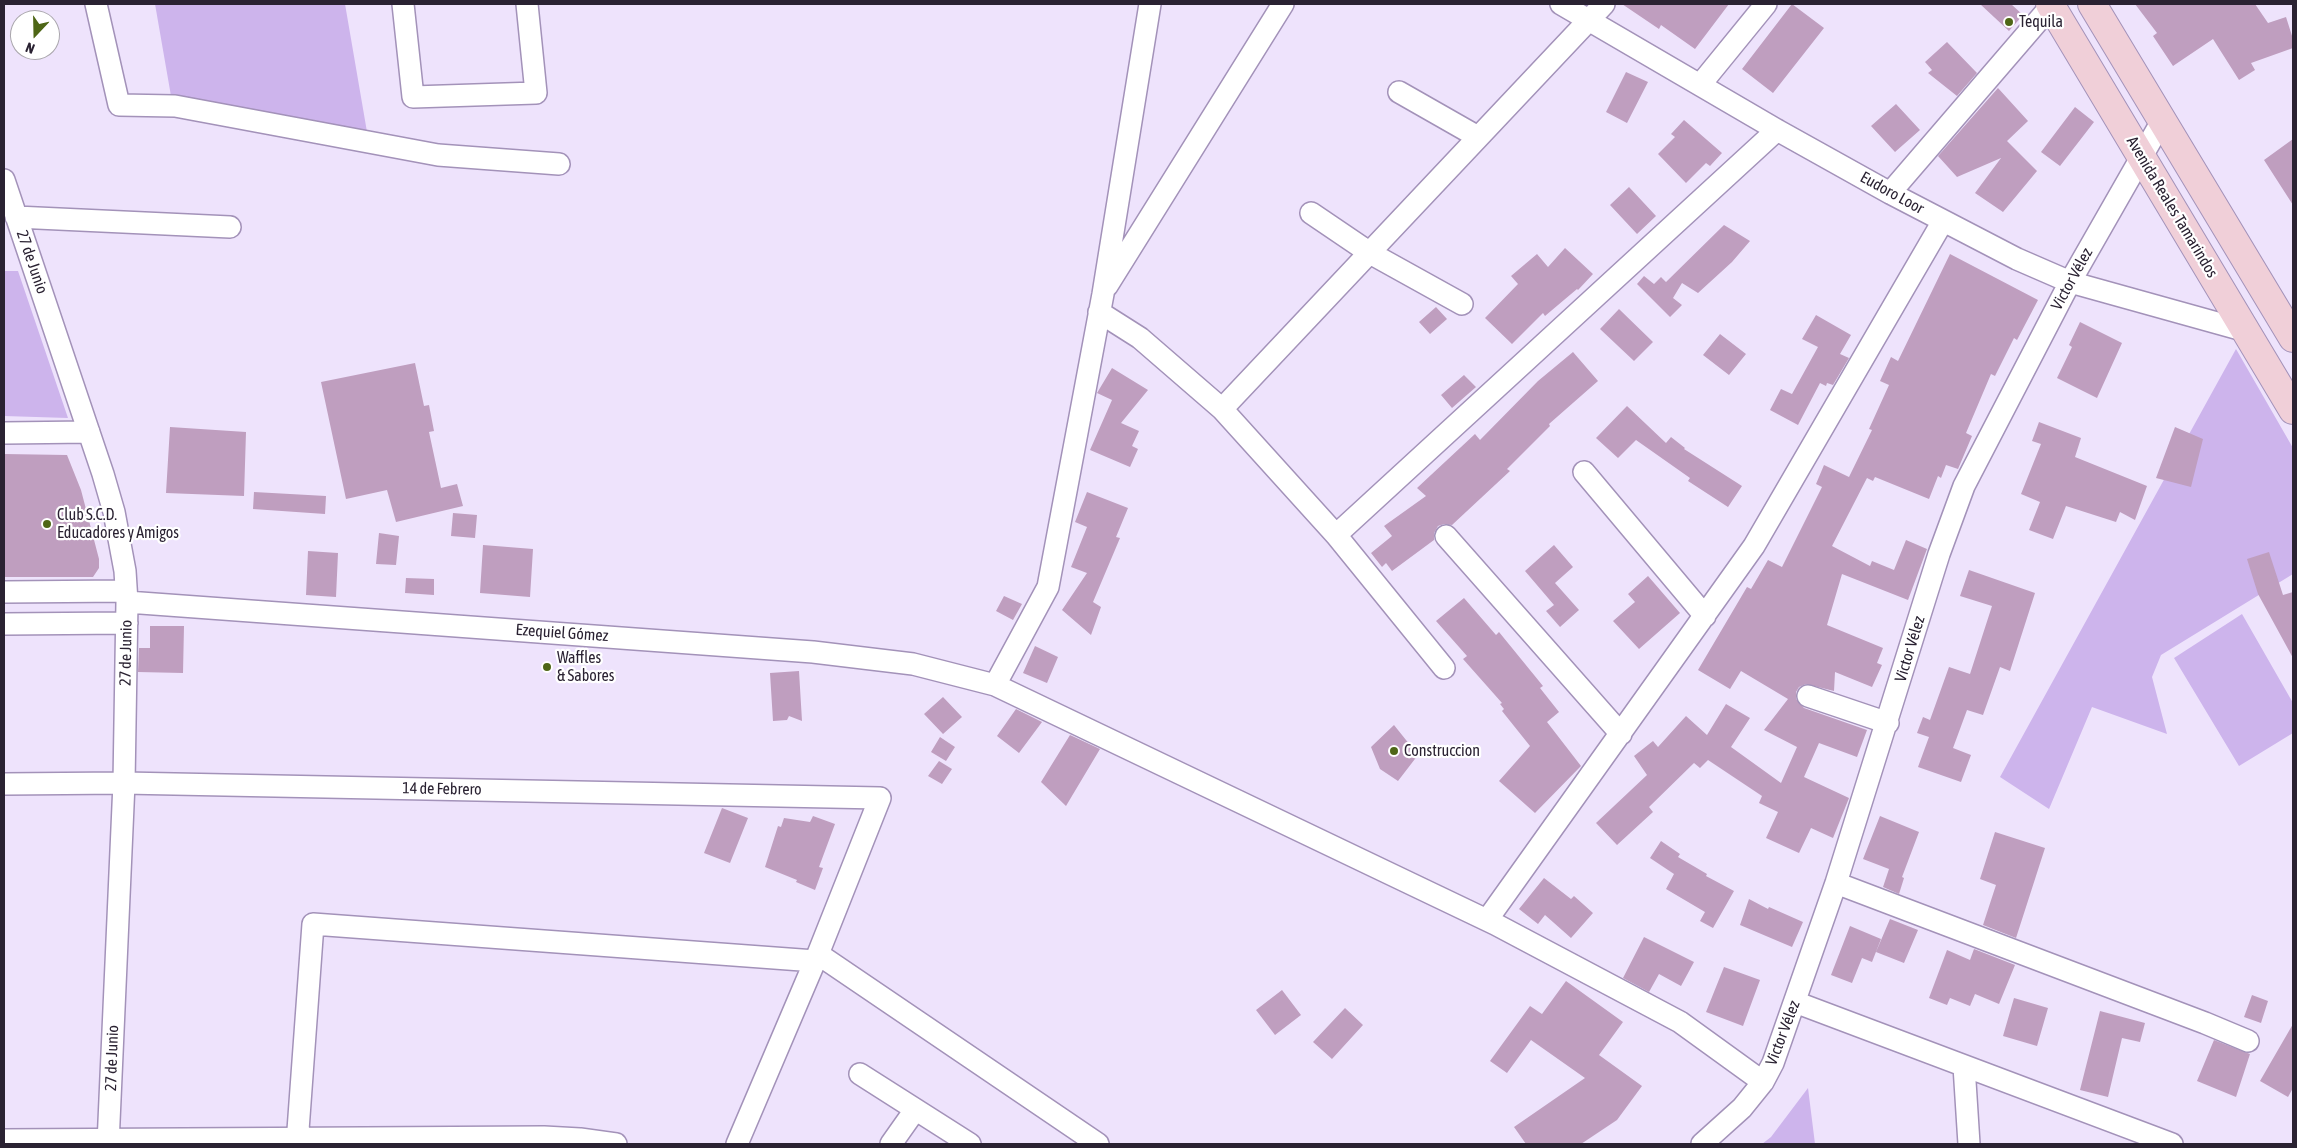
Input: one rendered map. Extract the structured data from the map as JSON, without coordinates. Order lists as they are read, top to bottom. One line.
{"streets":{"main road":["Avenida Reales Tamarindos"],"street":["Eudoro Loor","27 de Junio","Victor Vélez","Ezequiel Gómez","14 de Febrero"]},"crossings":[["Eudoro Loor","Avenida Reales Tamarindos"],["Eudoro Loor","Victor Vélez"],["Avenida Reales Tamarindos","Victor Vélez"],["27 de Junio","Ezequiel Gómez"],["27 de Junio","14 de Febrero"],["Victor Vélez","Ezequiel Gómez"]],"places":["Tequila","Club S.C.D. Educadores y Amigos","Waffles & Sabores","Construccion"],"north":"bottom"}
